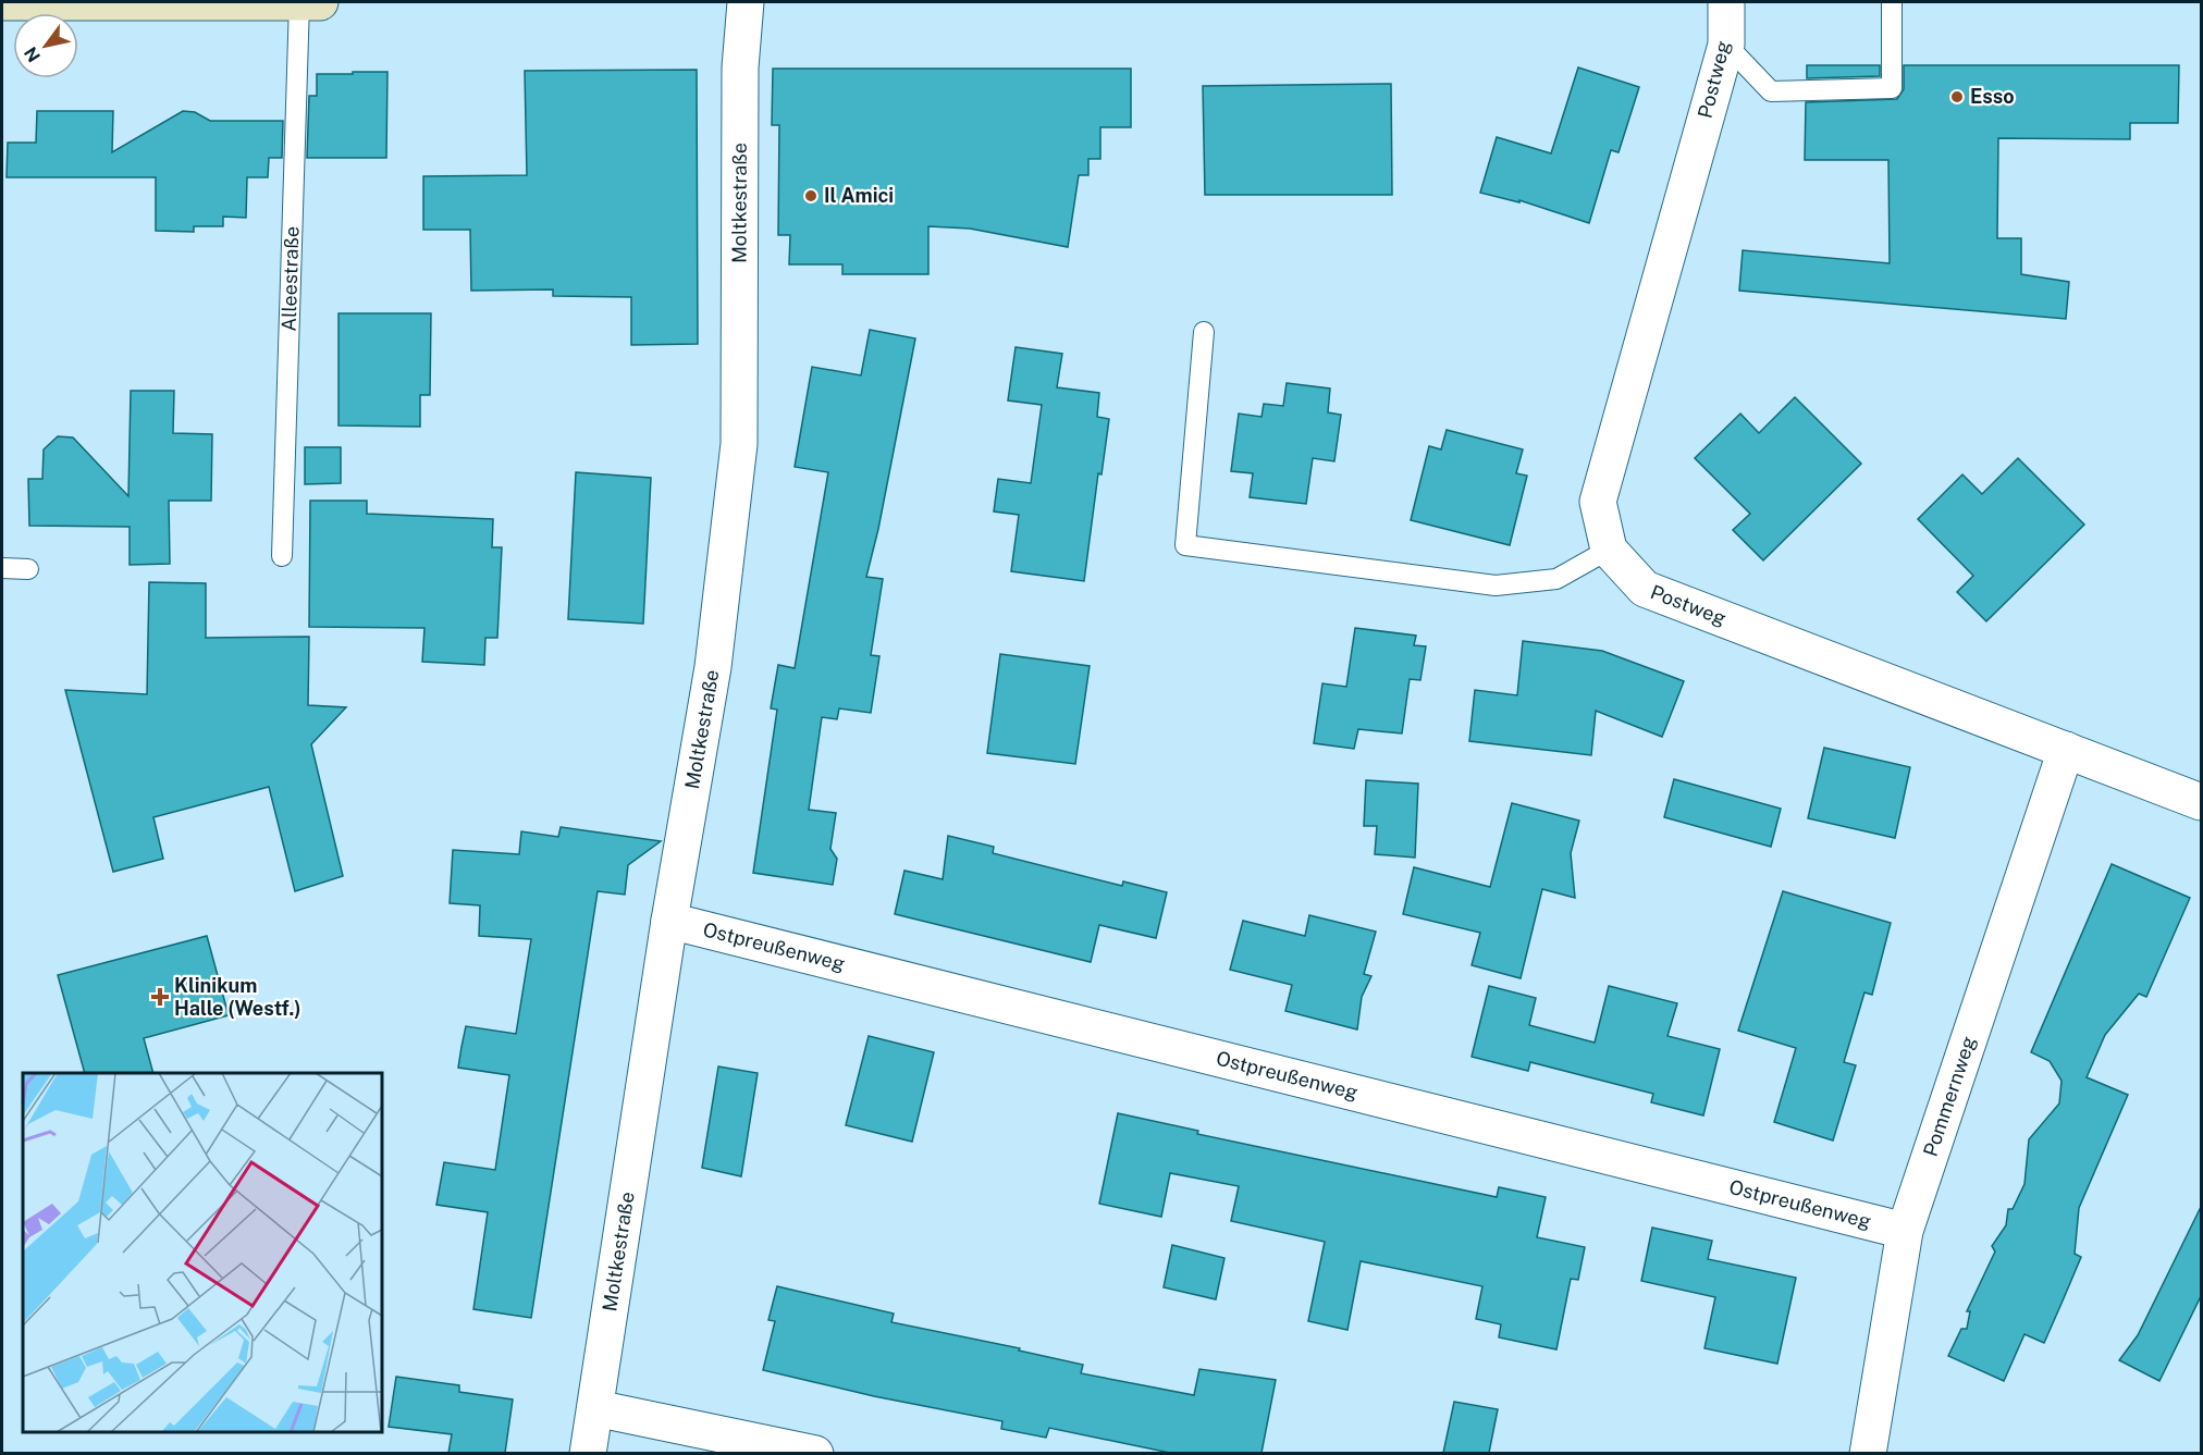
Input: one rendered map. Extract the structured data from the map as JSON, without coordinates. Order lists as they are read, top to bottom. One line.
{"streets":{"street":["Postweg","Moltkestraße","Ostpreußenweg","Pommernweg"],"lane":["Alleestraße"]},"crossings":[["Postweg","Pommernweg"],["Moltkestraße","Ostpreußenweg"],["Ostpreußenweg","Pommernweg"]],"places":{"other":["Esso","Il Amici"],"health":["Klinikum Halle (Westf.)"]},"north":"bottom left"}
